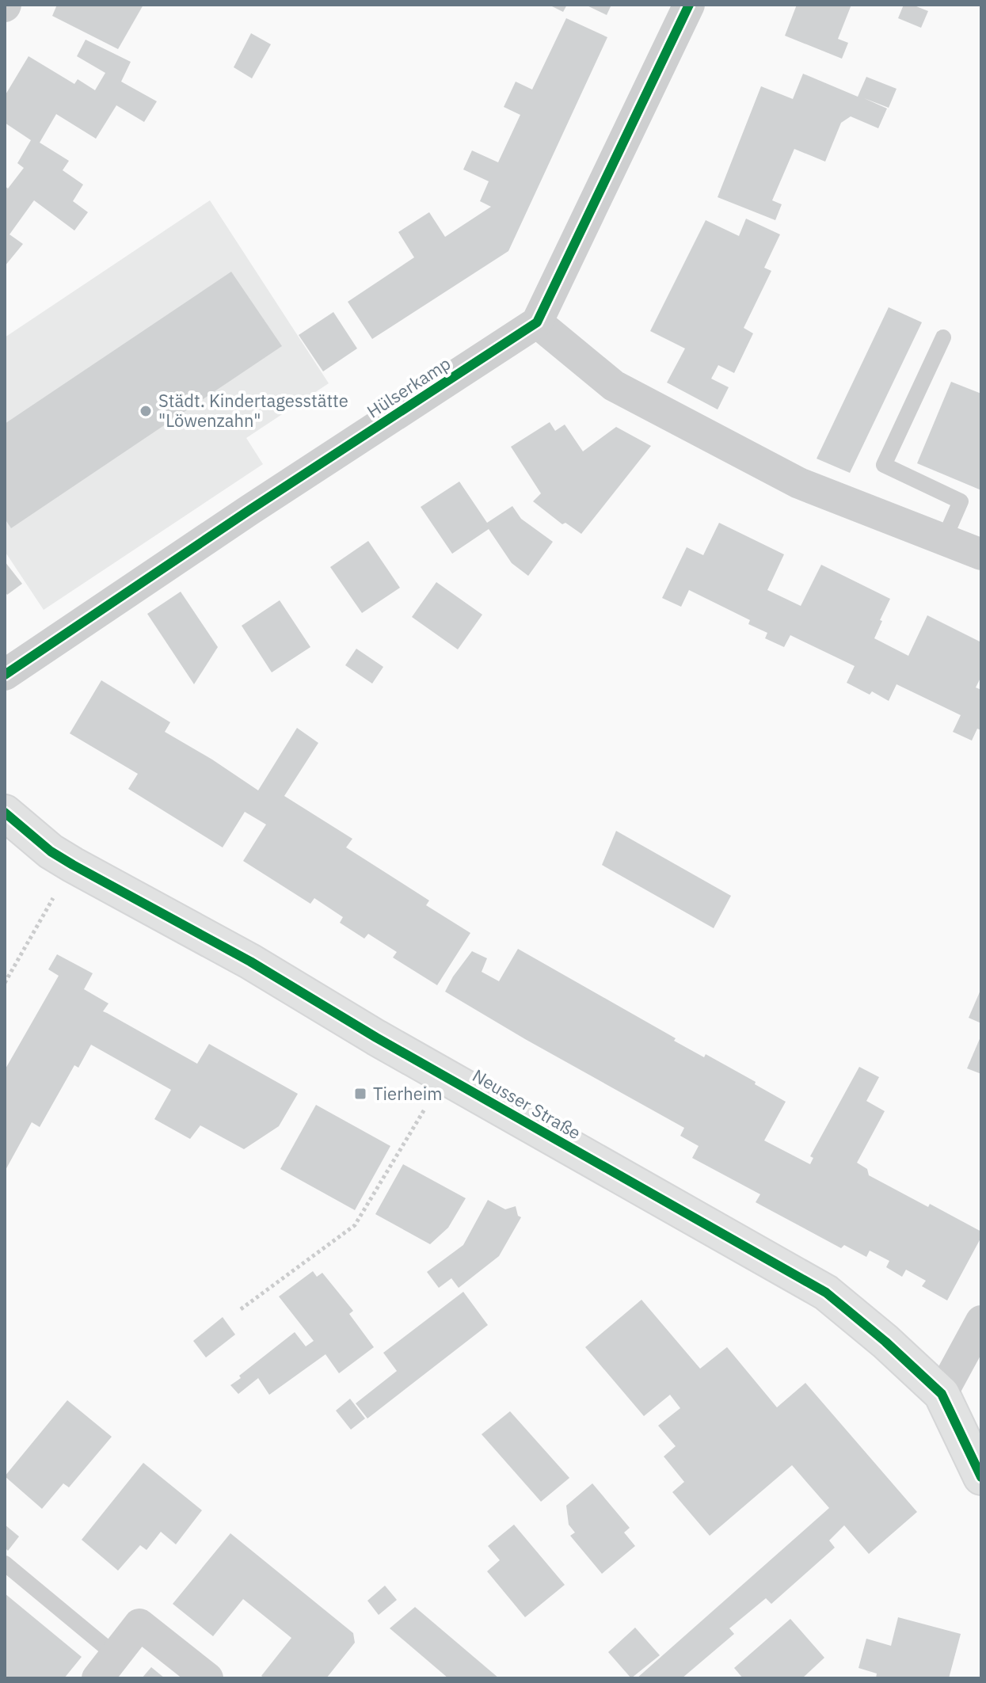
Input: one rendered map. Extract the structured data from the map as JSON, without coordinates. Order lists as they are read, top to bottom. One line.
{"streets":{"street":["Hülserkamp","Neusser Straße"]},"places":{"other":["Städt. Kindertagesstätte \"Löwenzahn\""],"transit":["Tierheim"]}}
